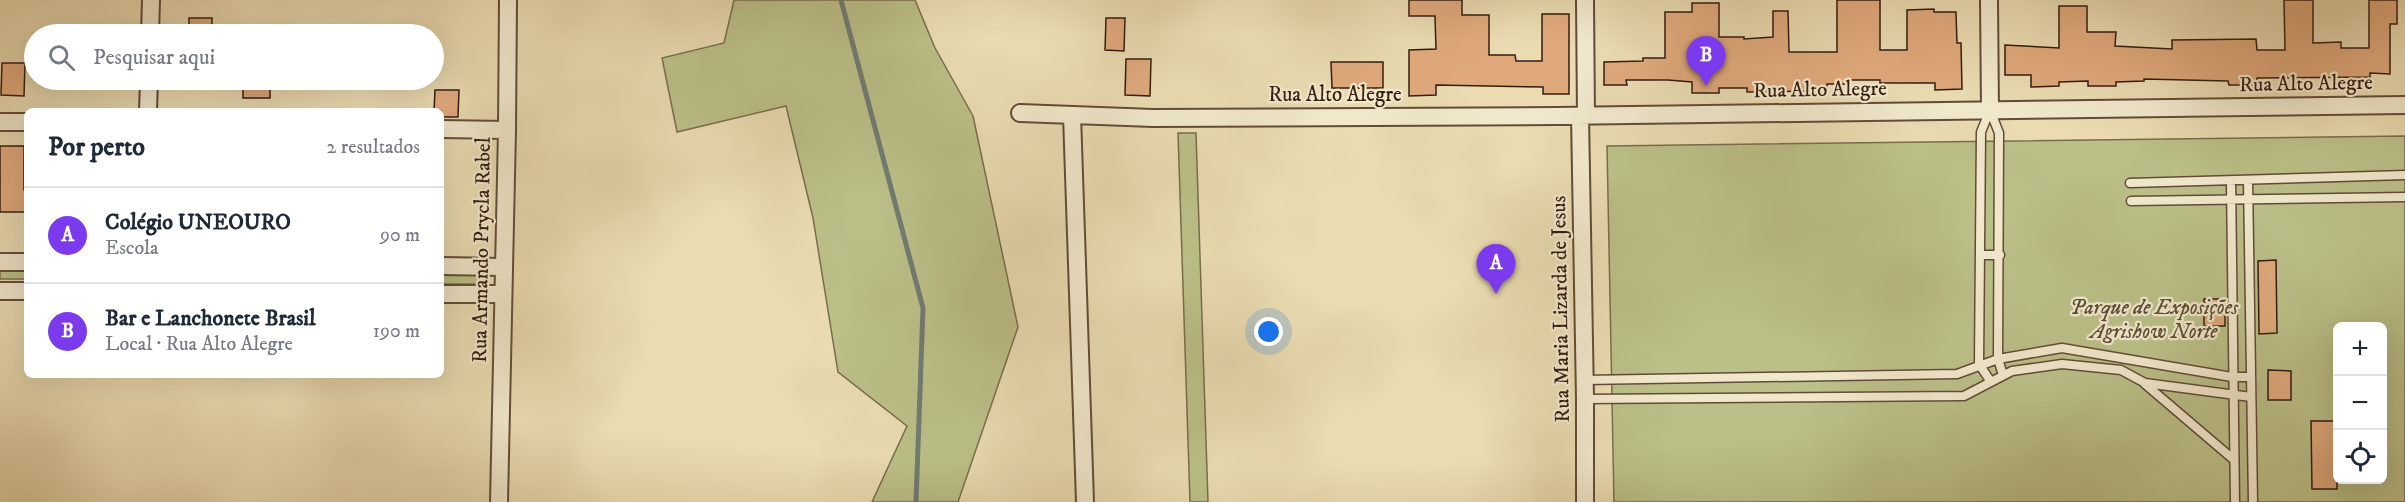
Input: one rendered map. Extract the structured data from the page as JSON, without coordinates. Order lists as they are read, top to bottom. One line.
{"streets":{"street":["Rua Alto Alegre","Rua Armando Prycla Rabel","Rua Maria Lizarda de Jesus"]},"crossings":[["Rua Alto Alegre","Rua Maria Lizarda de Jesus"]],"parks":["Parque de Exposições Agrishow Norte"],"page":{"search":"Pesquisar aqui","pins":["B","A"],"heading":["Por perto","2 resultados"],"list":[{"mark":"A","name":"Colégio UNEOURO","note":"Escola","value":"90 m"},{"mark":"B","name":"Bar e Lanchonete Brasil","note":"Local · Rua Alto Alegre","value":"190 m"}],"map_buttons":["+","−"]}}
